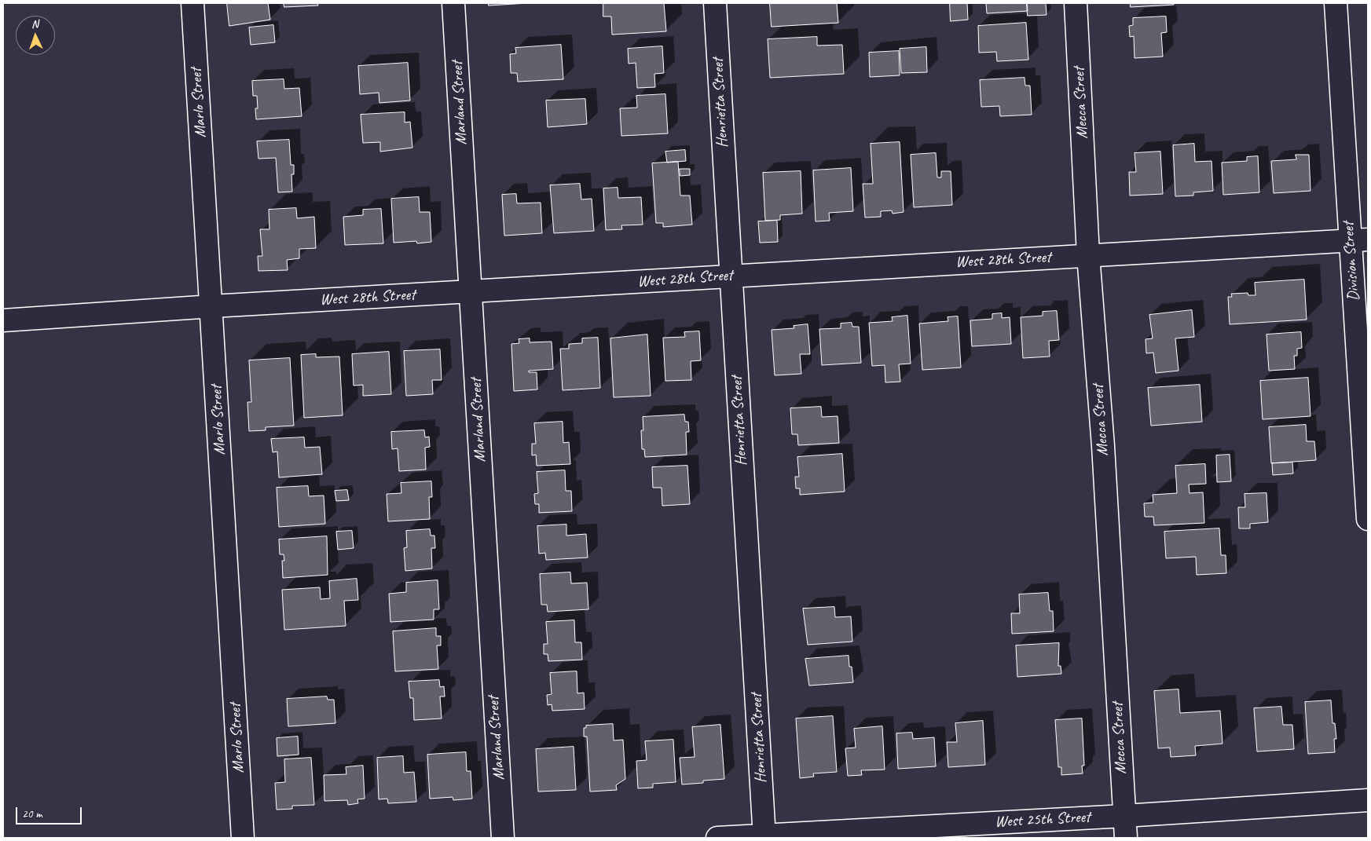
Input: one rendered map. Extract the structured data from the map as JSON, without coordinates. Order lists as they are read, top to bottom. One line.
{"streets":{"street":["Marlo Street","Marland Street","Henrietta Street","Mecca Street","West 28th Street","Division Street","West 25th Street"]},"crossings":[["Marlo Street","West 28th Street"],["Marland Street","West 28th Street"],["Henrietta Street","West 28th Street"],["Henrietta Street","West 25th Street"],["Mecca Street","West 28th Street"],["Mecca Street","West 25th Street"],["West 28th Street","Division Street"]],"scale_bar":"20 m","north":"top"}
